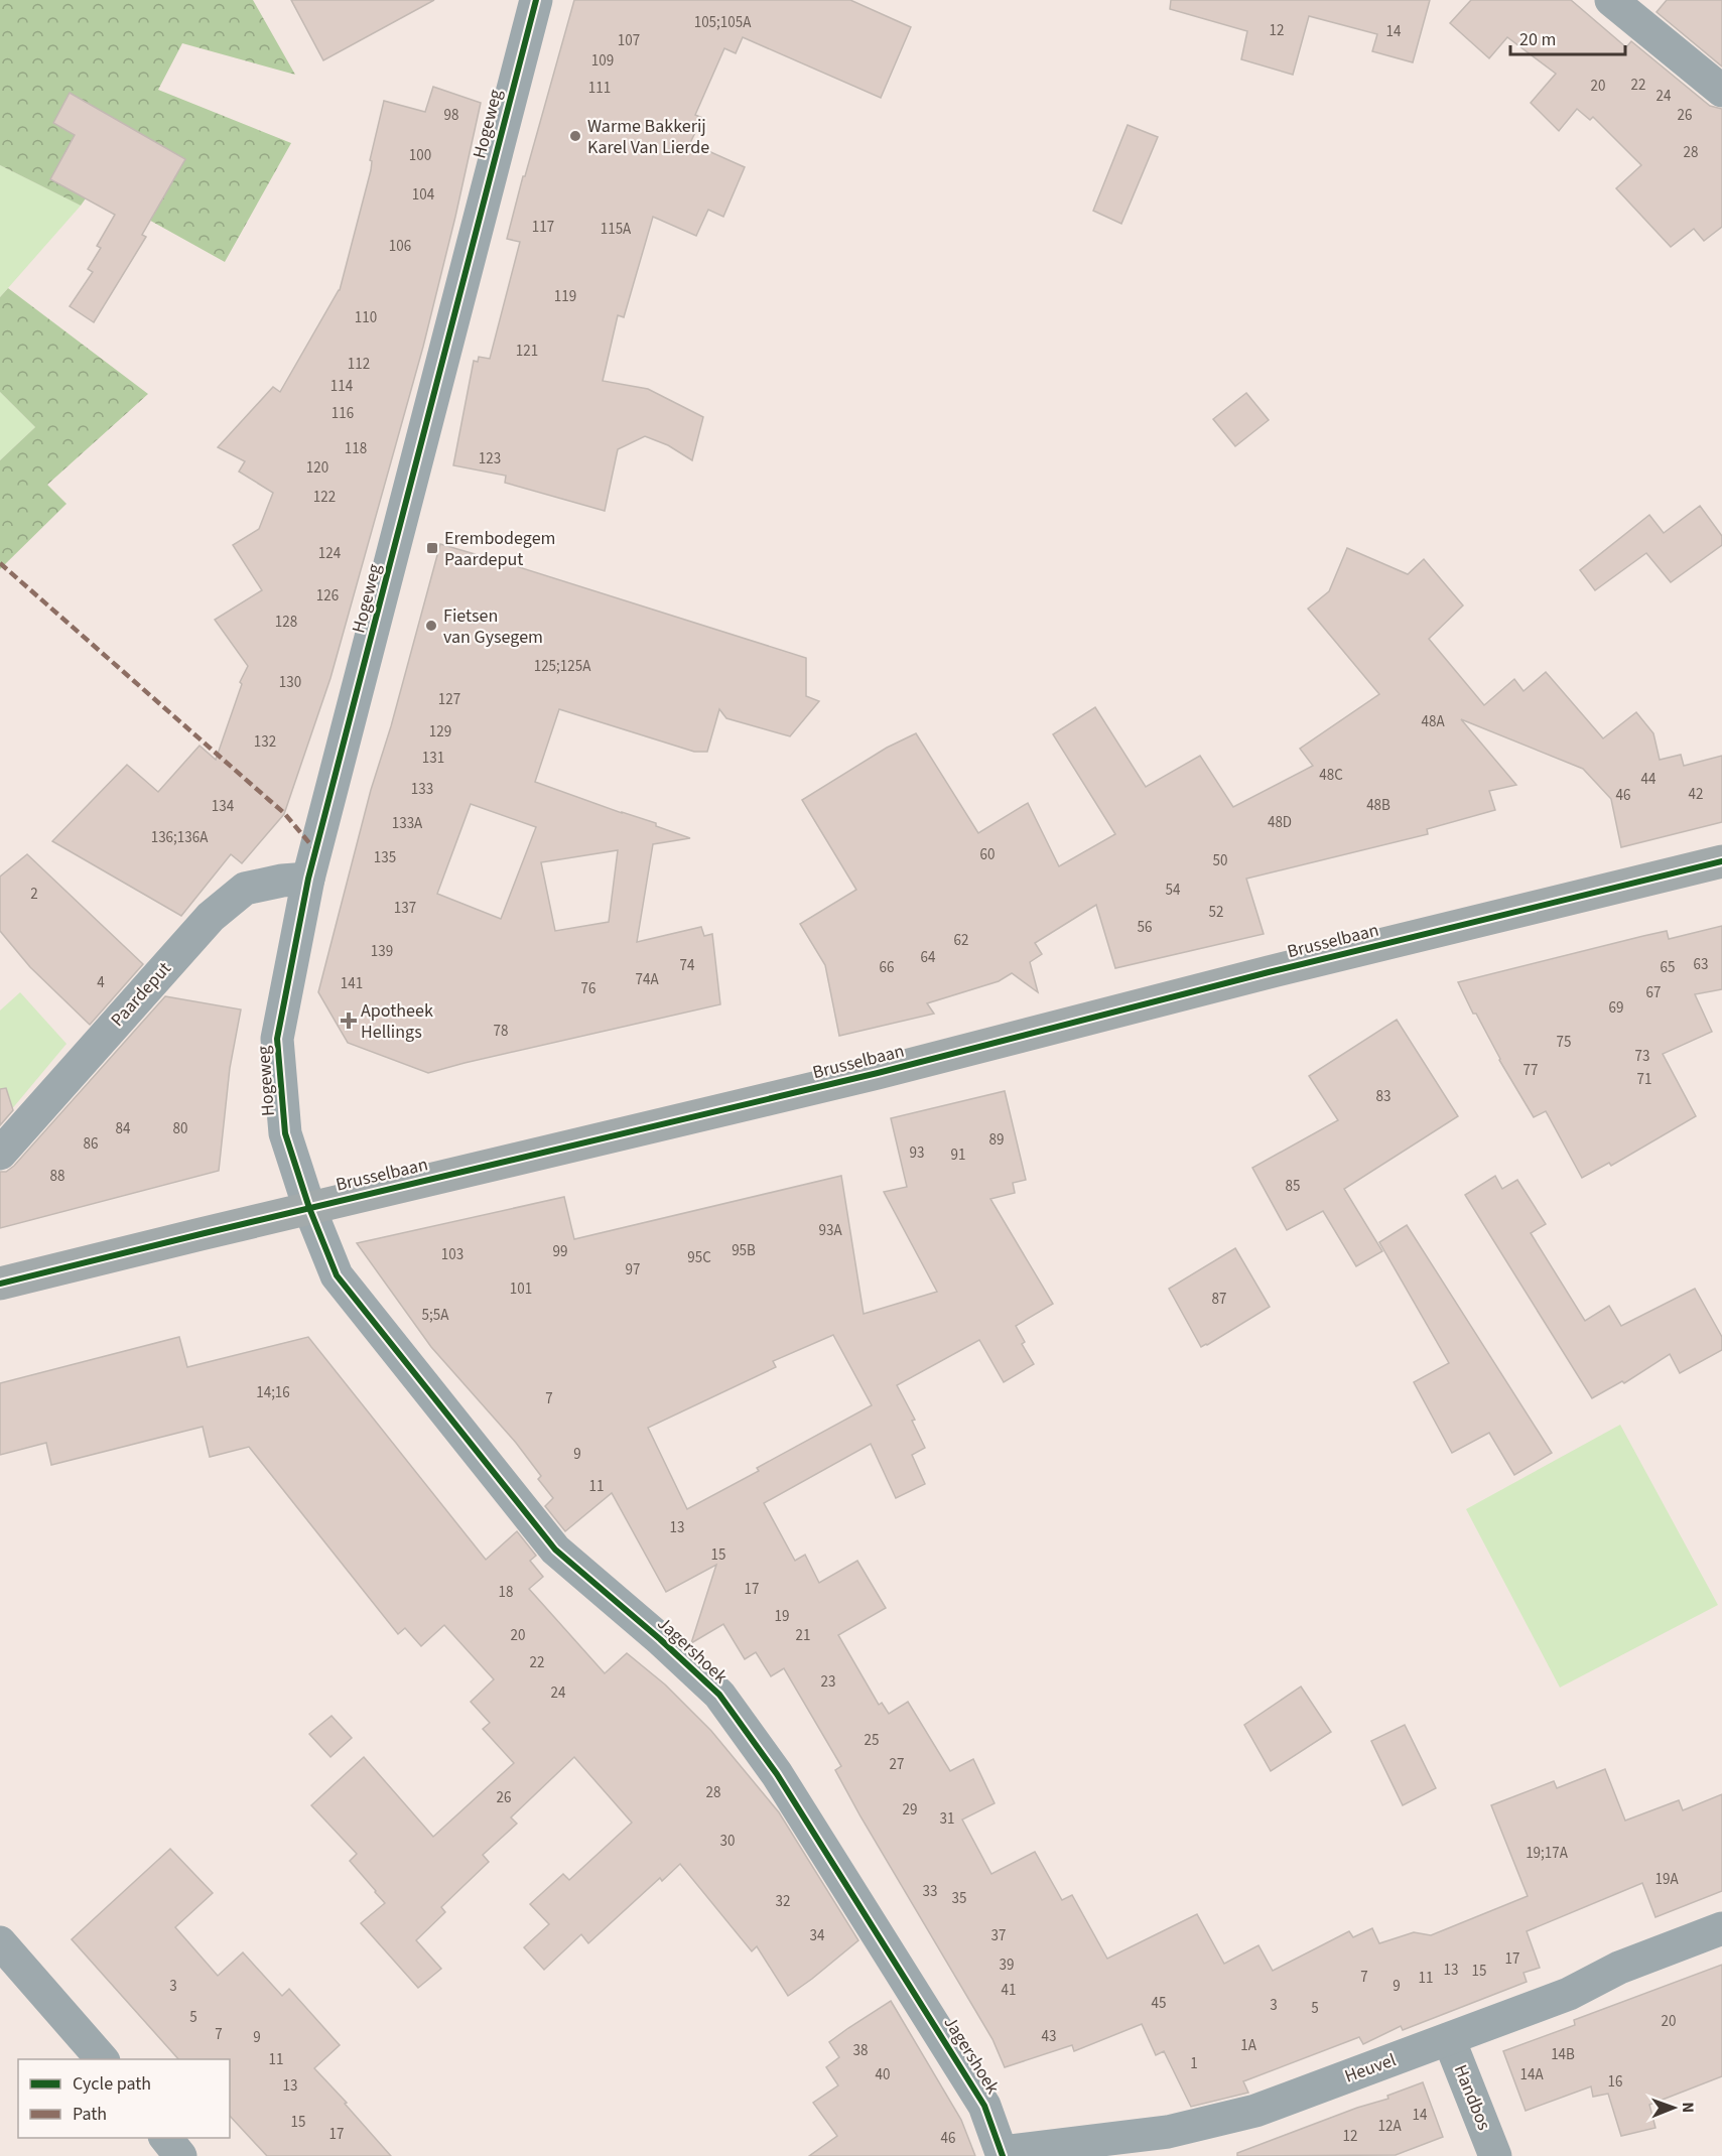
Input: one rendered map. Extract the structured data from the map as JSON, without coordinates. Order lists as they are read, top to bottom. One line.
{"streets":{"main road":["Brusselbaan"],"street":["Hogeweg","Paardeput","Jagershoek","Heuvel","Handbos"]},"crossings":[["Hogeweg","Brusselbaan"],["Hogeweg","Paardeput"],["Hogeweg","Jagershoek"],["Brusselbaan","Jagershoek"],["Jagershoek","Heuvel"],["Heuvel","Handbos"]],"places":{"other":["Warme Bakkerij Karel Van Lierde","Fietsen van Gysegem"],"transit":["Erembodegem Paardeput"],"health":["Apotheek Hellings"]},"house_numbers":["105;105A","12","14","107","109","22","20","111","24","98","26","28","100","104","117","115A","106","119","110","121","112","114","116","118","123","120","122","124","126","128","125;125A","130","127","48A","129","132","131","48C","44","133","42","46","48B","134","48D","133A","136;136A","60","135","50","54","2","137","52","56","62","139","64","63","74","66","65","74A","4","141","76","67","69","78","75","73","77","71","83","84","80","89","86","93","91","88","85","93A","95B","99","103","95C","97","101","87","5;5A","14;16","7","9","11","13","15","17","18","19","20","21","22","23","24","25","27","28","26","29","31","30","19;17A","19A","33","35","32","34","37","17","39","13","15","7","11","3","9","41","45","3","5","5","20","7","43","9","1A","38","14B","11","1","40","14A","16","13","14","15","12A","17","12","46"],"legend":["Cycle path","Path"],"scale_bar":"20 m","north":"right"}
